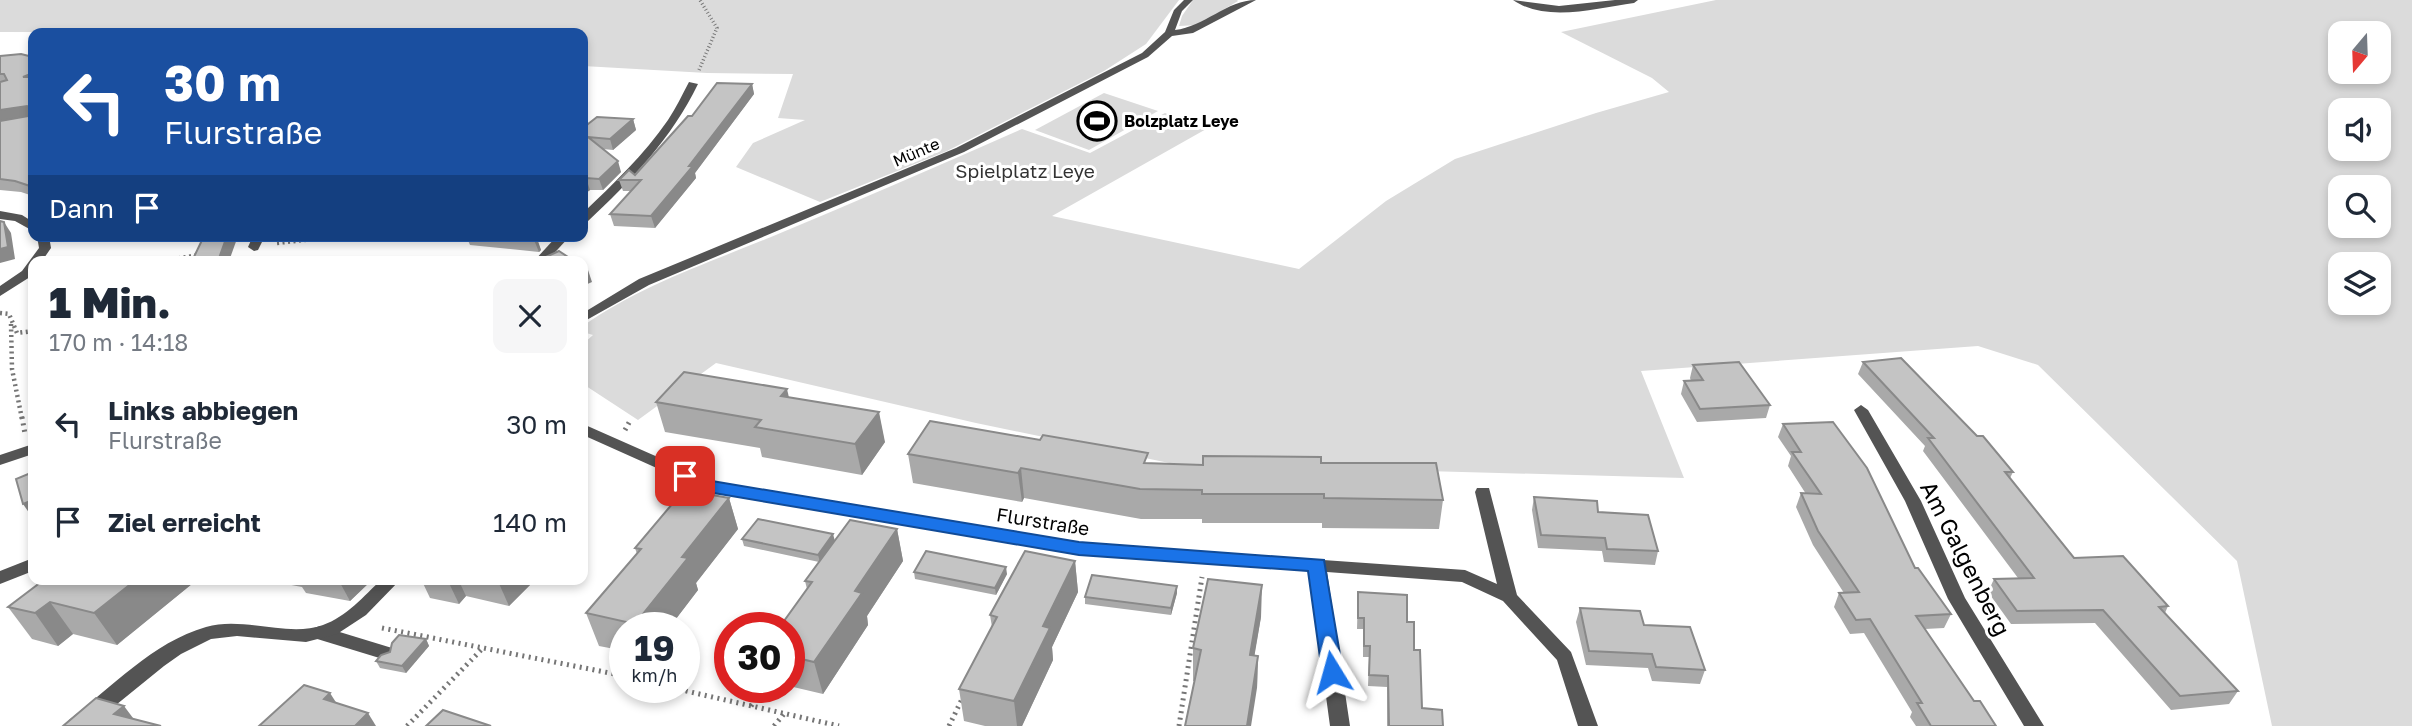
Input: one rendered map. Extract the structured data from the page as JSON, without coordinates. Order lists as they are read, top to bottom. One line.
{"streets":{"street":["Münte","Flurstraße","Am Galgenberg"]},"parks":["Spielplatz Leye"],"places":{"sports":["Bolzplatz Leye"]},"north":"bottom","page":{"turn":["30 m","Flurstraße"],"then":"Dann","heading":["1 Min.","170 m · 14:18"],"list":[{"name":"Links abbiegen","note":"Flurstraße","value":"30 m"},{"name":"Ziel erreicht","value":"140 m"}],"speed":"19 km/h","limit":"30"}}
